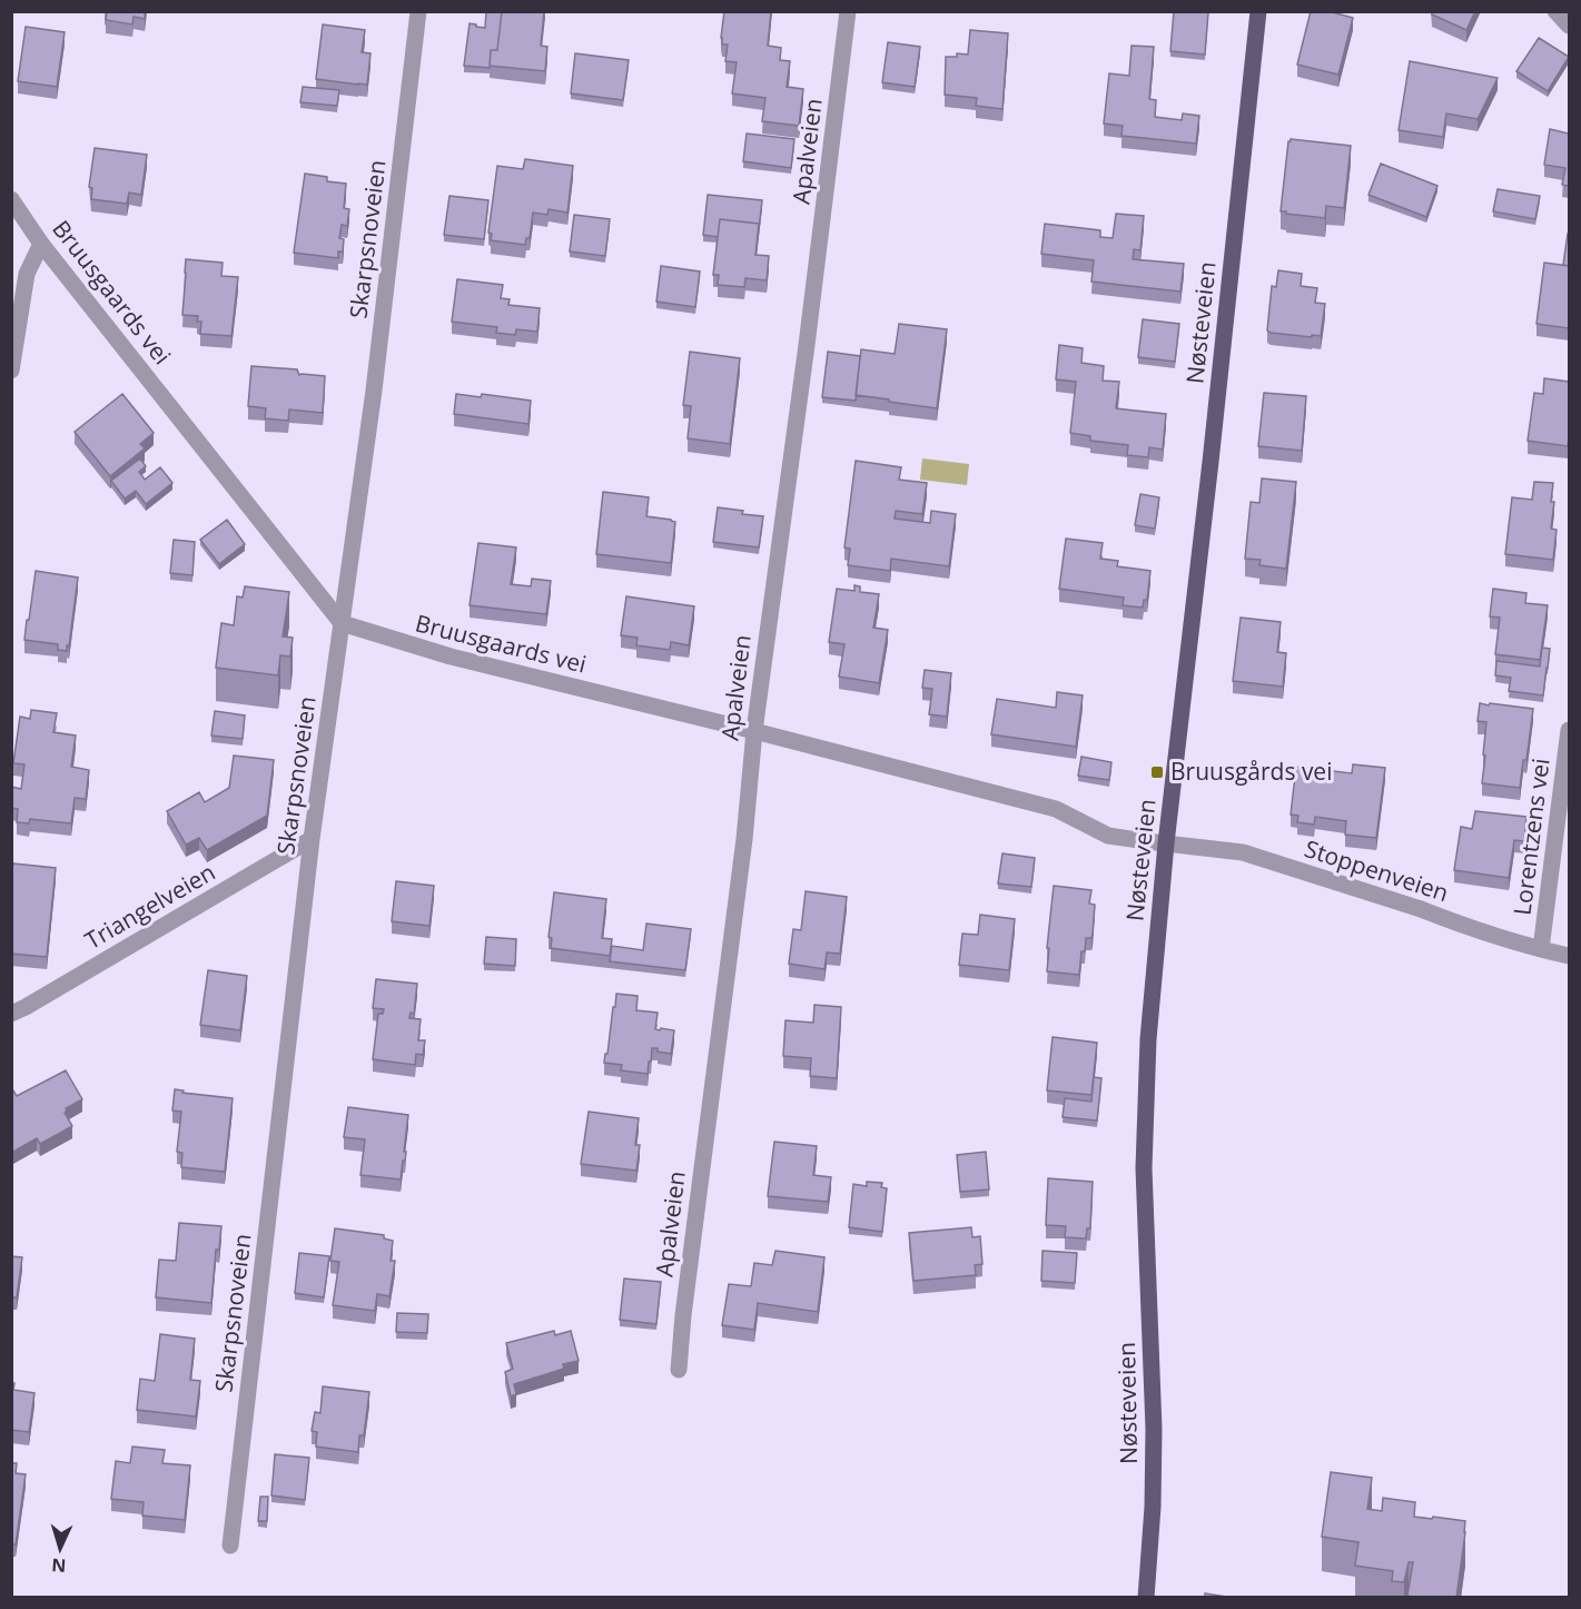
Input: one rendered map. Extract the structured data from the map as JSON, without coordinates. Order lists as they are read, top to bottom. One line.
{"streets":{"main road":["Nøsteveien"],"street":["Apalveien","Skarpsnoveien","Bruusgaards vei","Lorentzens vei","Stoppenveien","Triangelveien"]},"crossings":[["Apalveien","Bruusgaards vei"],["Skarpsnoveien","Bruusgaards vei"],["Skarpsnoveien","Triangelveien"],["Bruusgaards vei","Nøsteveien"],["Bruusgaards vei","Stoppenveien"],["Nøsteveien","Stoppenveien"],["Lorentzens vei","Stoppenveien"]],"places":{"transit":["Bruusgårds vei"]},"north":"bottom"}
